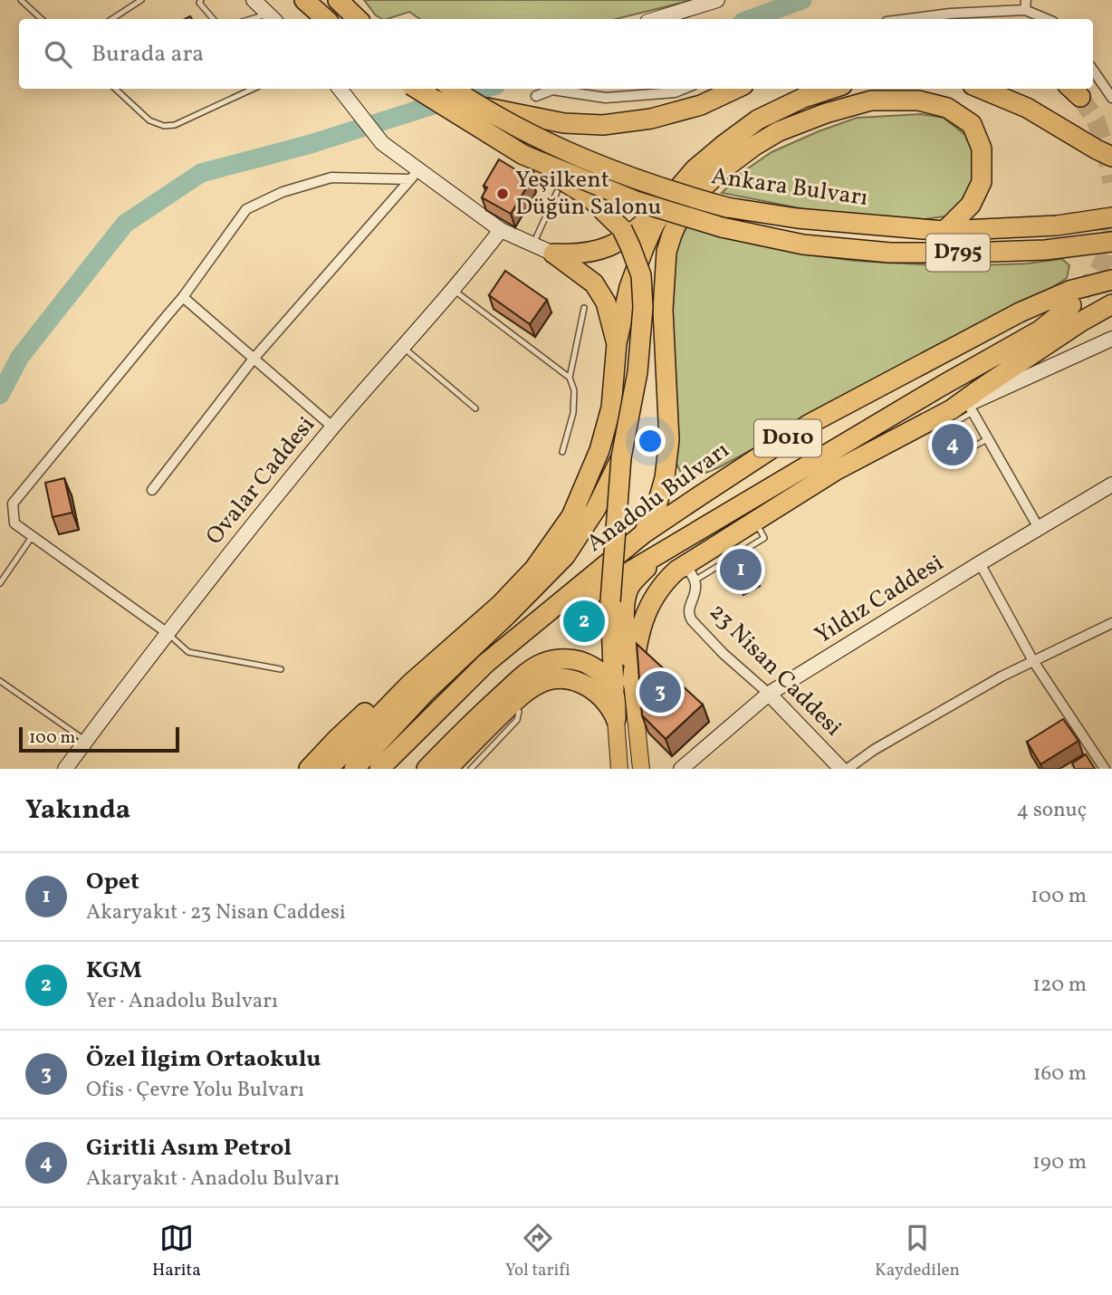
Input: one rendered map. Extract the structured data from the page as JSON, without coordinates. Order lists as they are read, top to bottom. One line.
{"streets":{"highway":["Ankara Bulvarı","D795","D010","Anadolu Bulvarı"],"street":["Ovalar Caddesi","Yıldız Caddesi","23 Nisan Caddesi"]},"crossings":[["Yıldız Caddesi","23 Nisan Caddesi"]],"places":["Yeşilkent Düğün Salonu"],"scale_bar":"100 m","page":{"search":"Burada ara","pins":["4","1","2","3"],"scale":"100 m","heading":["Yakında","4 sonuç"],"list":[{"mark":"1","name":"Opet","note":"Akaryakıt · 23 Nisan Caddesi","value":"100 m"},{"mark":"2","name":"KGM","note":"Yer · Anadolu Bulvarı","value":"120 m"},{"mark":"3","name":"Özel İlgim Ortaokulu","note":"Ofis · Çevre Yolu Bulvarı","value":"160 m"},{"mark":"4","name":"Giritli Asım Petrol","note":"Akaryakıt · Anadolu Bulvarı","value":"190 m"}],"nav":["Harita","Yol tarifi","Kaydedilen"]}}
